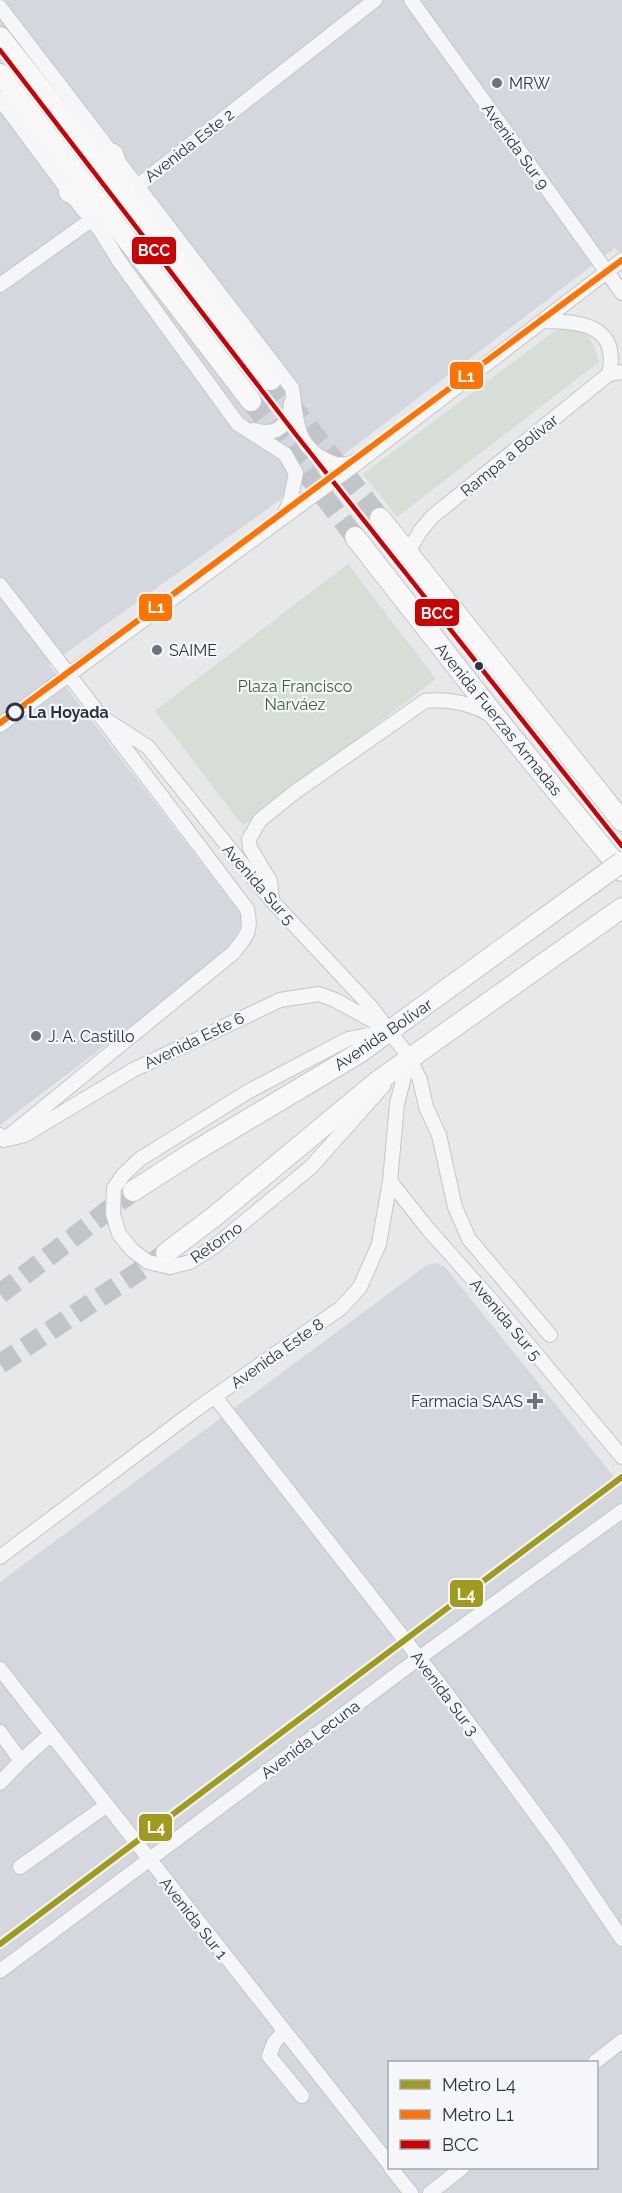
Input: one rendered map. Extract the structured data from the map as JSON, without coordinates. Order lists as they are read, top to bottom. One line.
{"streets":{"main road":["Avenida Fuerzas Armadas","Avenida Bolívar"],"street":["Avenida Este 2","Avenida Sur 9","Rampa a Bolívar","Avenida Sur 5","Avenida Este 6","Retorno","Avenida Este 8","Avenida Sur 3","Avenida Lecuna","Avenida Sur 1"]},"crossings":[["Rampa a Bolívar","Avenida Fuerzas Armadas"],["Avenida Fuerzas Armadas","Avenida Bolívar"],["Avenida Sur 5","Avenida Bolívar"],["Avenida Sur 5","Avenida Este 6"],["Avenida Sur 5","Retorno"],["Avenida Sur 5","Avenida Este 8"],["Avenida Bolívar","Avenida Este 6"],["Avenida Bolívar","Retorno"],["Avenida Bolívar","Avenida Este 8"],["Avenida Este 6","Retorno"],["Retorno","Avenida Este 8"],["Avenida Este 8","Avenida Sur 3"],["Avenida Sur 3","Avenida Lecuna"],["Avenida Lecuna","Avenida Sur 1"]],"parks":["Plaza Francisco Narváez"],"places":{"other":["MRW","SAIME","La Hoyada","J. A. Castillo"],"health":["Farmacia SAAS"]},"lines":["transit line BCC","metro line L1","metro line L4"],"legend":["Metro L4","Metro L1","BCC"]}
